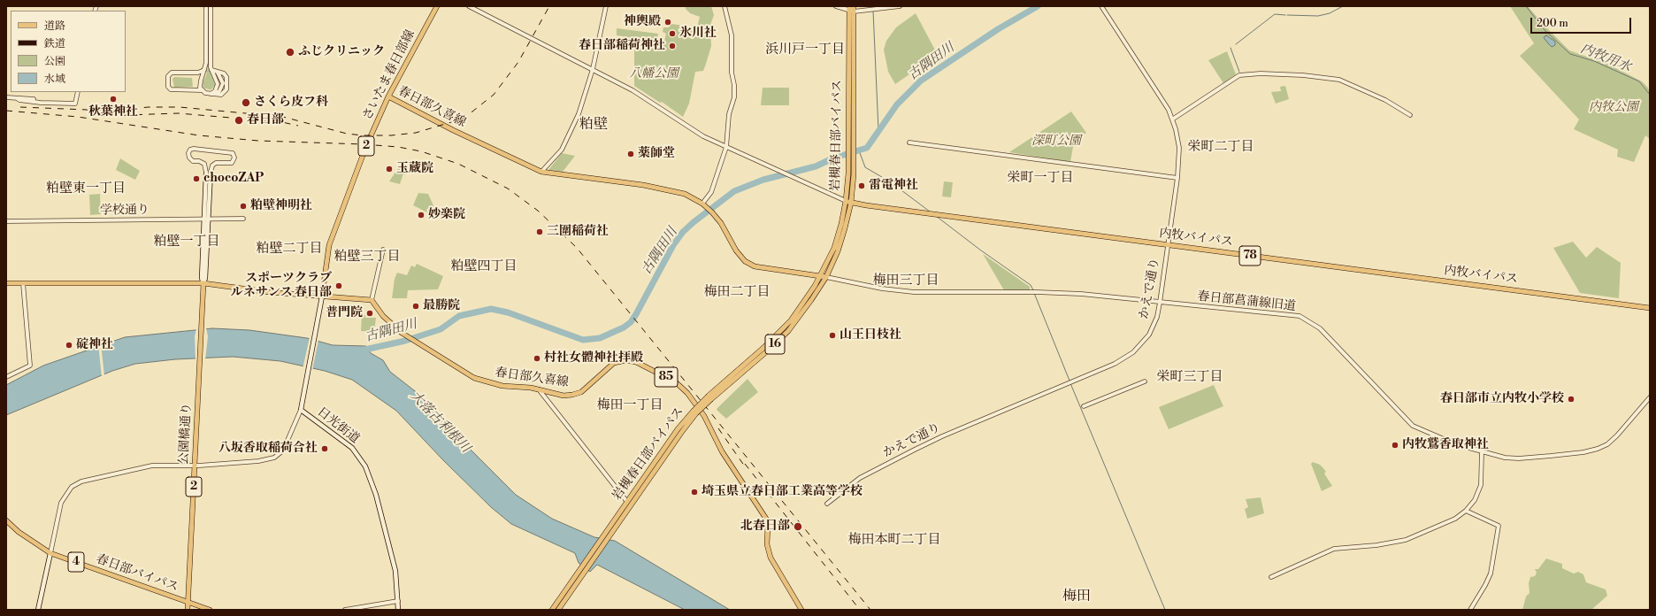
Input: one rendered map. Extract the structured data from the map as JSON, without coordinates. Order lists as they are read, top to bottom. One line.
{"streets":{"main road":["さいたま春日部線","春日部久喜線","岩槻春日部バイパス","2","内牧バイパス","78","16","85","日光街道","公園橋通り","4","春日部バイパス"],"street":["学校通り","かえで通り","春日部菖蒲線旧道"]},"crossings":[["さいたま春日部線","春日部久喜線"],["さいたま春日部線","日光街道"],["春日部久喜線","岩槻春日部バイパス"],["春日部久喜線","春日部菖蒲線旧道"],["岩槻春日部バイパス","内牧バイパス"],["岩槻春日部バイパス","春日部菖蒲線旧道"],["内牧バイパス","かえで通り"],["かえで通り","春日部菖蒲線旧道"],["公園橋通り","春日部バイパス"]],"districts":["浜川戸一丁目","粕壁","栄町二丁目","栄町一丁目","粕壁東一丁目","粕壁一丁目","粕壁二丁目","粕壁三丁目","粕壁四丁目","梅田三丁目","梅田二丁目","栄町三丁目","梅田一丁目","梅田本町二丁目","梅田"],"water":["内牧用水","古隅田川","大落古利根川"],"parks":["八幡公園","内牧公園","深町公園"],"places":["神輿殿","氷川社","春日部稲荷神社","ふじクリニック","秋葉神社","さくら皮フ科","春日部","薬師堂","玉蔵院","chocoZAP","雷電神社","粕壁神明社","妙楽院","三圍稲荷社","スポーツクラブ ルネサンス 春日部","最勝院","普門院","山王日枝社","碇神社","村社女體神社拝殿","春日部市立内牧小学校","内牧鷲香取神社","八坂香取稲荷合社","埼玉県立春日部工業高等学校","北春日部"],"legend":["道路","鉄道","公園","水域"],"scale_bar":"200 m"}
